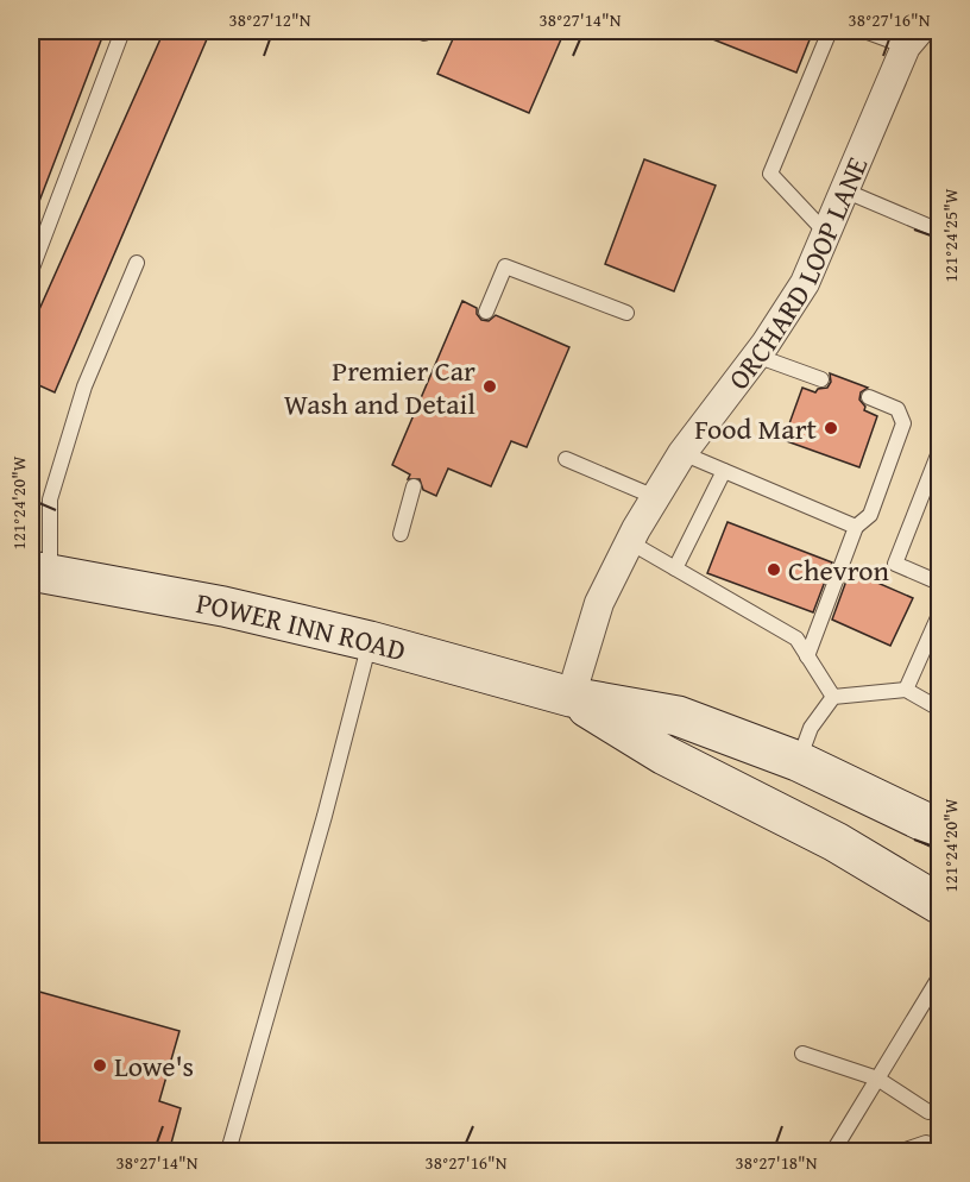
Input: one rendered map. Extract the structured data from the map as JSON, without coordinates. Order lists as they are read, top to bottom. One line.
{"streets":{"main road":["POWER INN ROAD"],"street":["ORCHARD LOOP LANE"]},"crossings":[["ORCHARD LOOP LANE","POWER INN ROAD"]],"places":["Premier Car Wash and Detail","Food Mart","Chevron","Lowe's"],"coordinates":["38°27'12\"N","38°27'14\"N","38°27'16\"N","121°24'25\"W","121°24'20\"W","38°27'18\"N"]}
